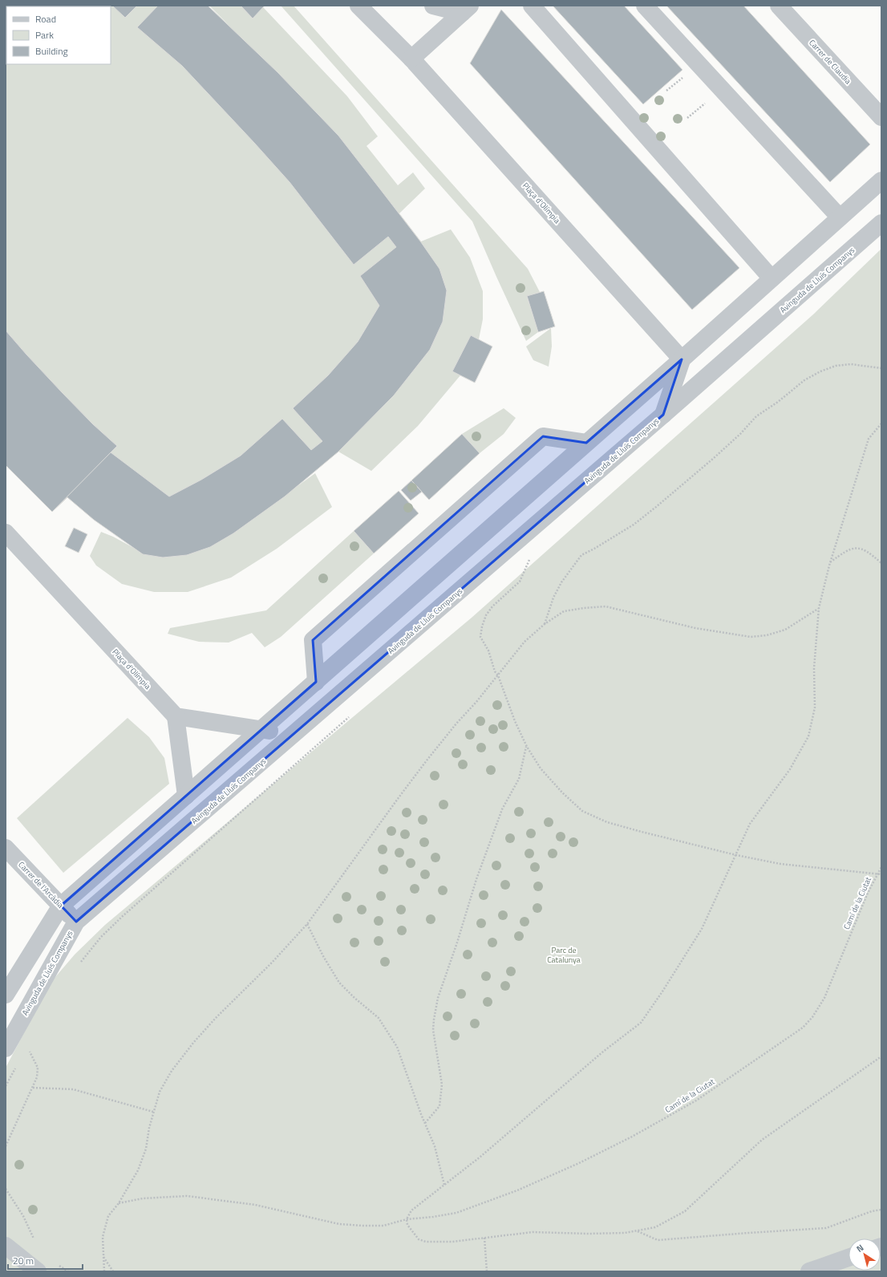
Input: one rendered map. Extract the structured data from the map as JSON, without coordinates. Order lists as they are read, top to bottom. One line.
{"streets":{"street":["Carrer de Claudia","Plaça d'Olímpia","Avinguda de Lluís Companys","Carrer de l'Arcàdia"],"path":["Camí de la Ciutat"]},"crossings":[["Avinguda de Lluís Companys","Carrer de l'Arcàdia"]],"parks":["Parc de Catalunya"],"legend":["Road","Park","Building"],"scale_bar":"20 m","north":"top left"}
